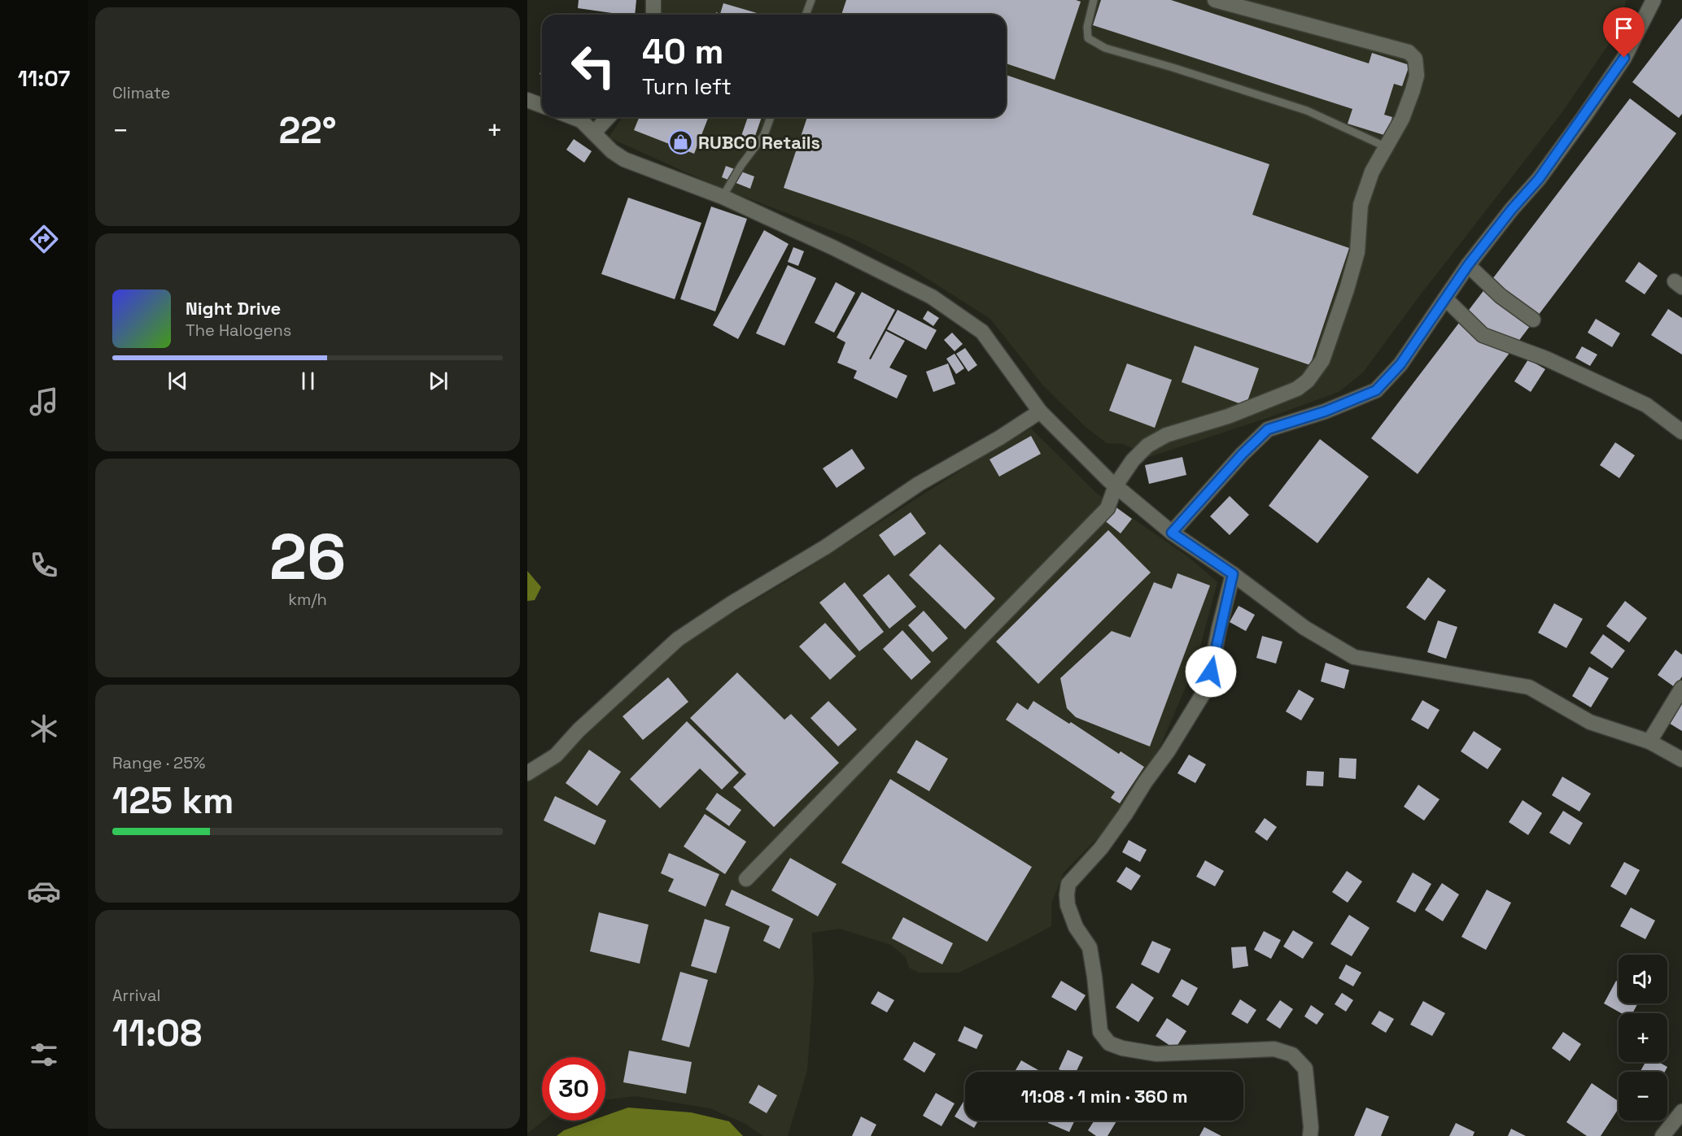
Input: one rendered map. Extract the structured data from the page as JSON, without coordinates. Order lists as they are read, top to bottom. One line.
{"places":{"shop":["RUBCO Retails"]},"page":{"tabs":"11:07","tile":["Climate",["26","km/h"],["Range · 25%","125 km"],["Arrival","11:08"]],"turn":["40 m","Turn left"],"heat":["−","22°","+"],"song":["Night Drive","The Halogens"],"map_buttons":["+","−"],"limit":"30","trip":"11:08 · 1 min · 360 m"}}
